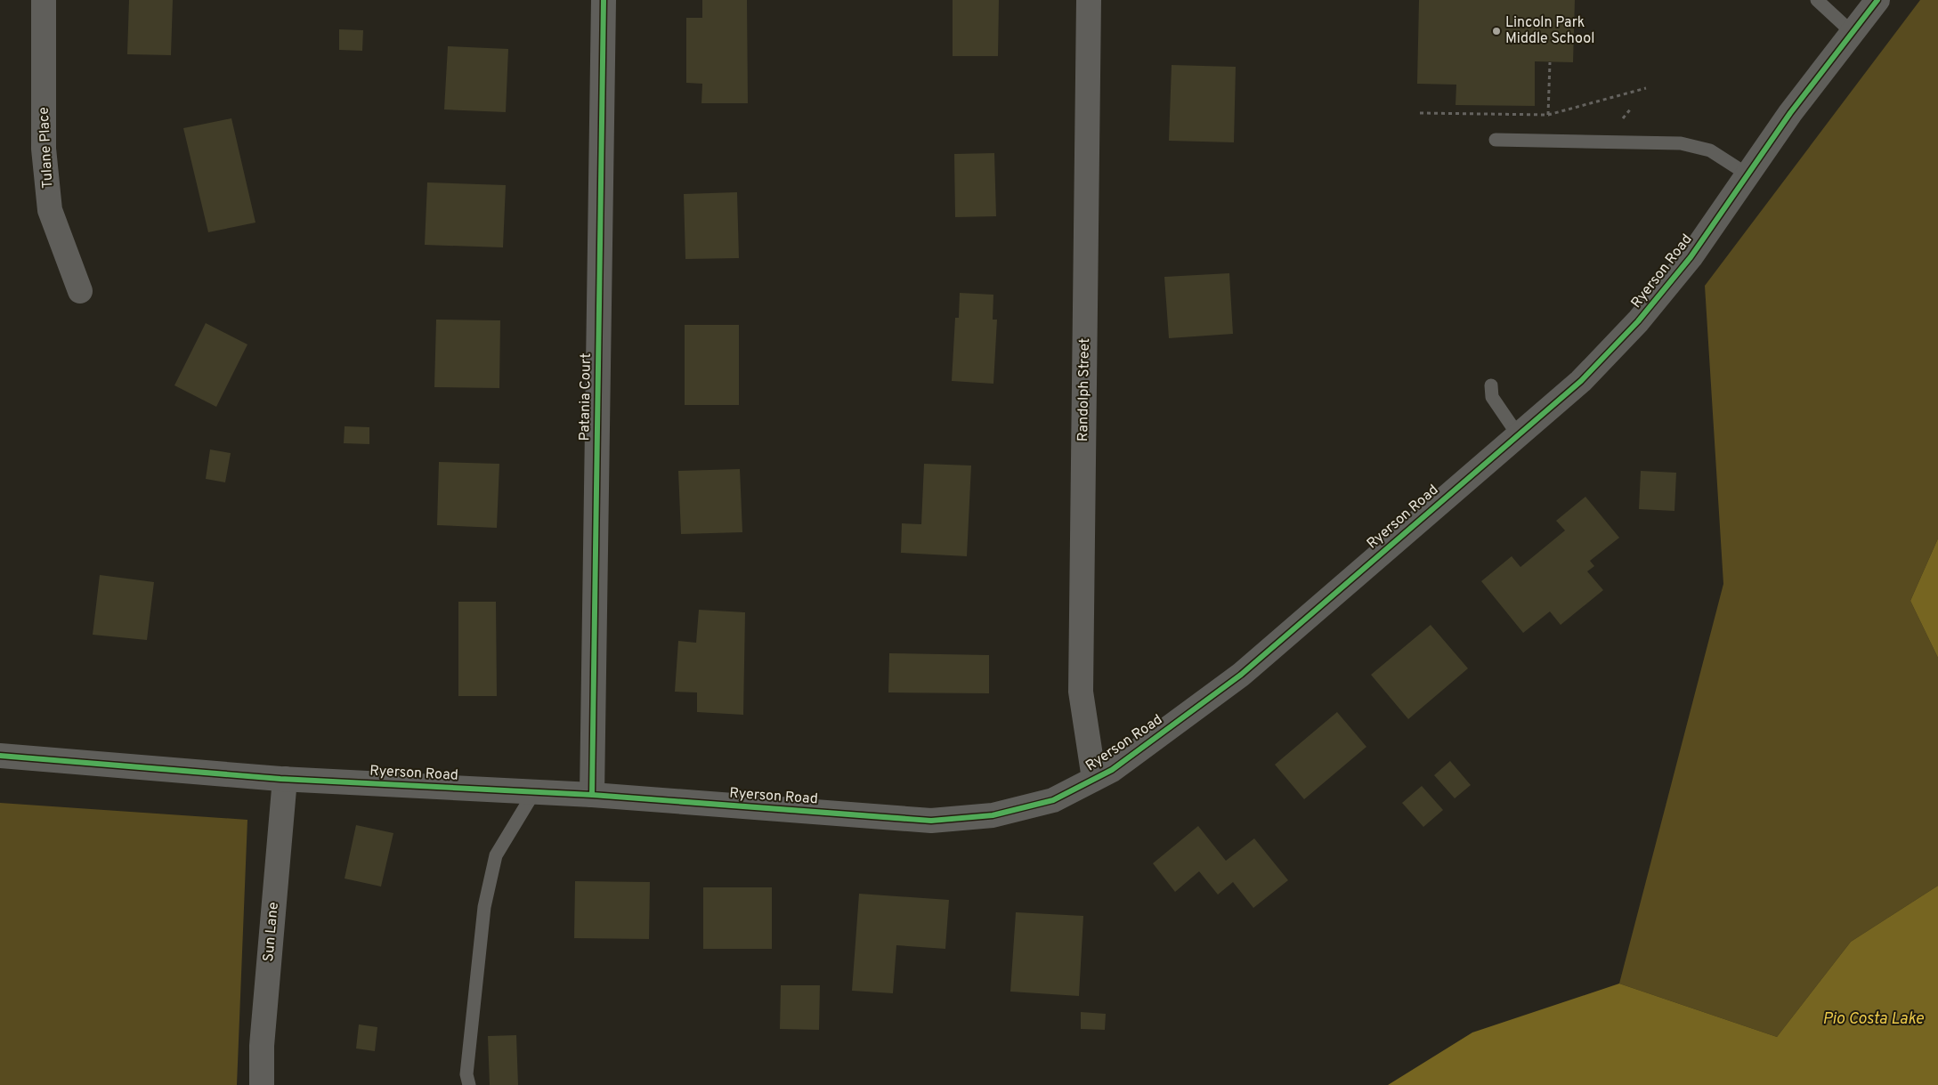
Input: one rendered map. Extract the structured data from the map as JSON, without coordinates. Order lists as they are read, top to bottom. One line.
{"streets":{"street":["Tulane Place","Ryerson Road","Randolph Street","Patania Court","Sun Lane"]},"crossings":[["Ryerson Road","Randolph Street"],["Ryerson Road","Patania Court"],["Ryerson Road","Sun Lane"]],"water":["Pio Costa Lake"],"places":["Lincoln Park Middle School"]}
